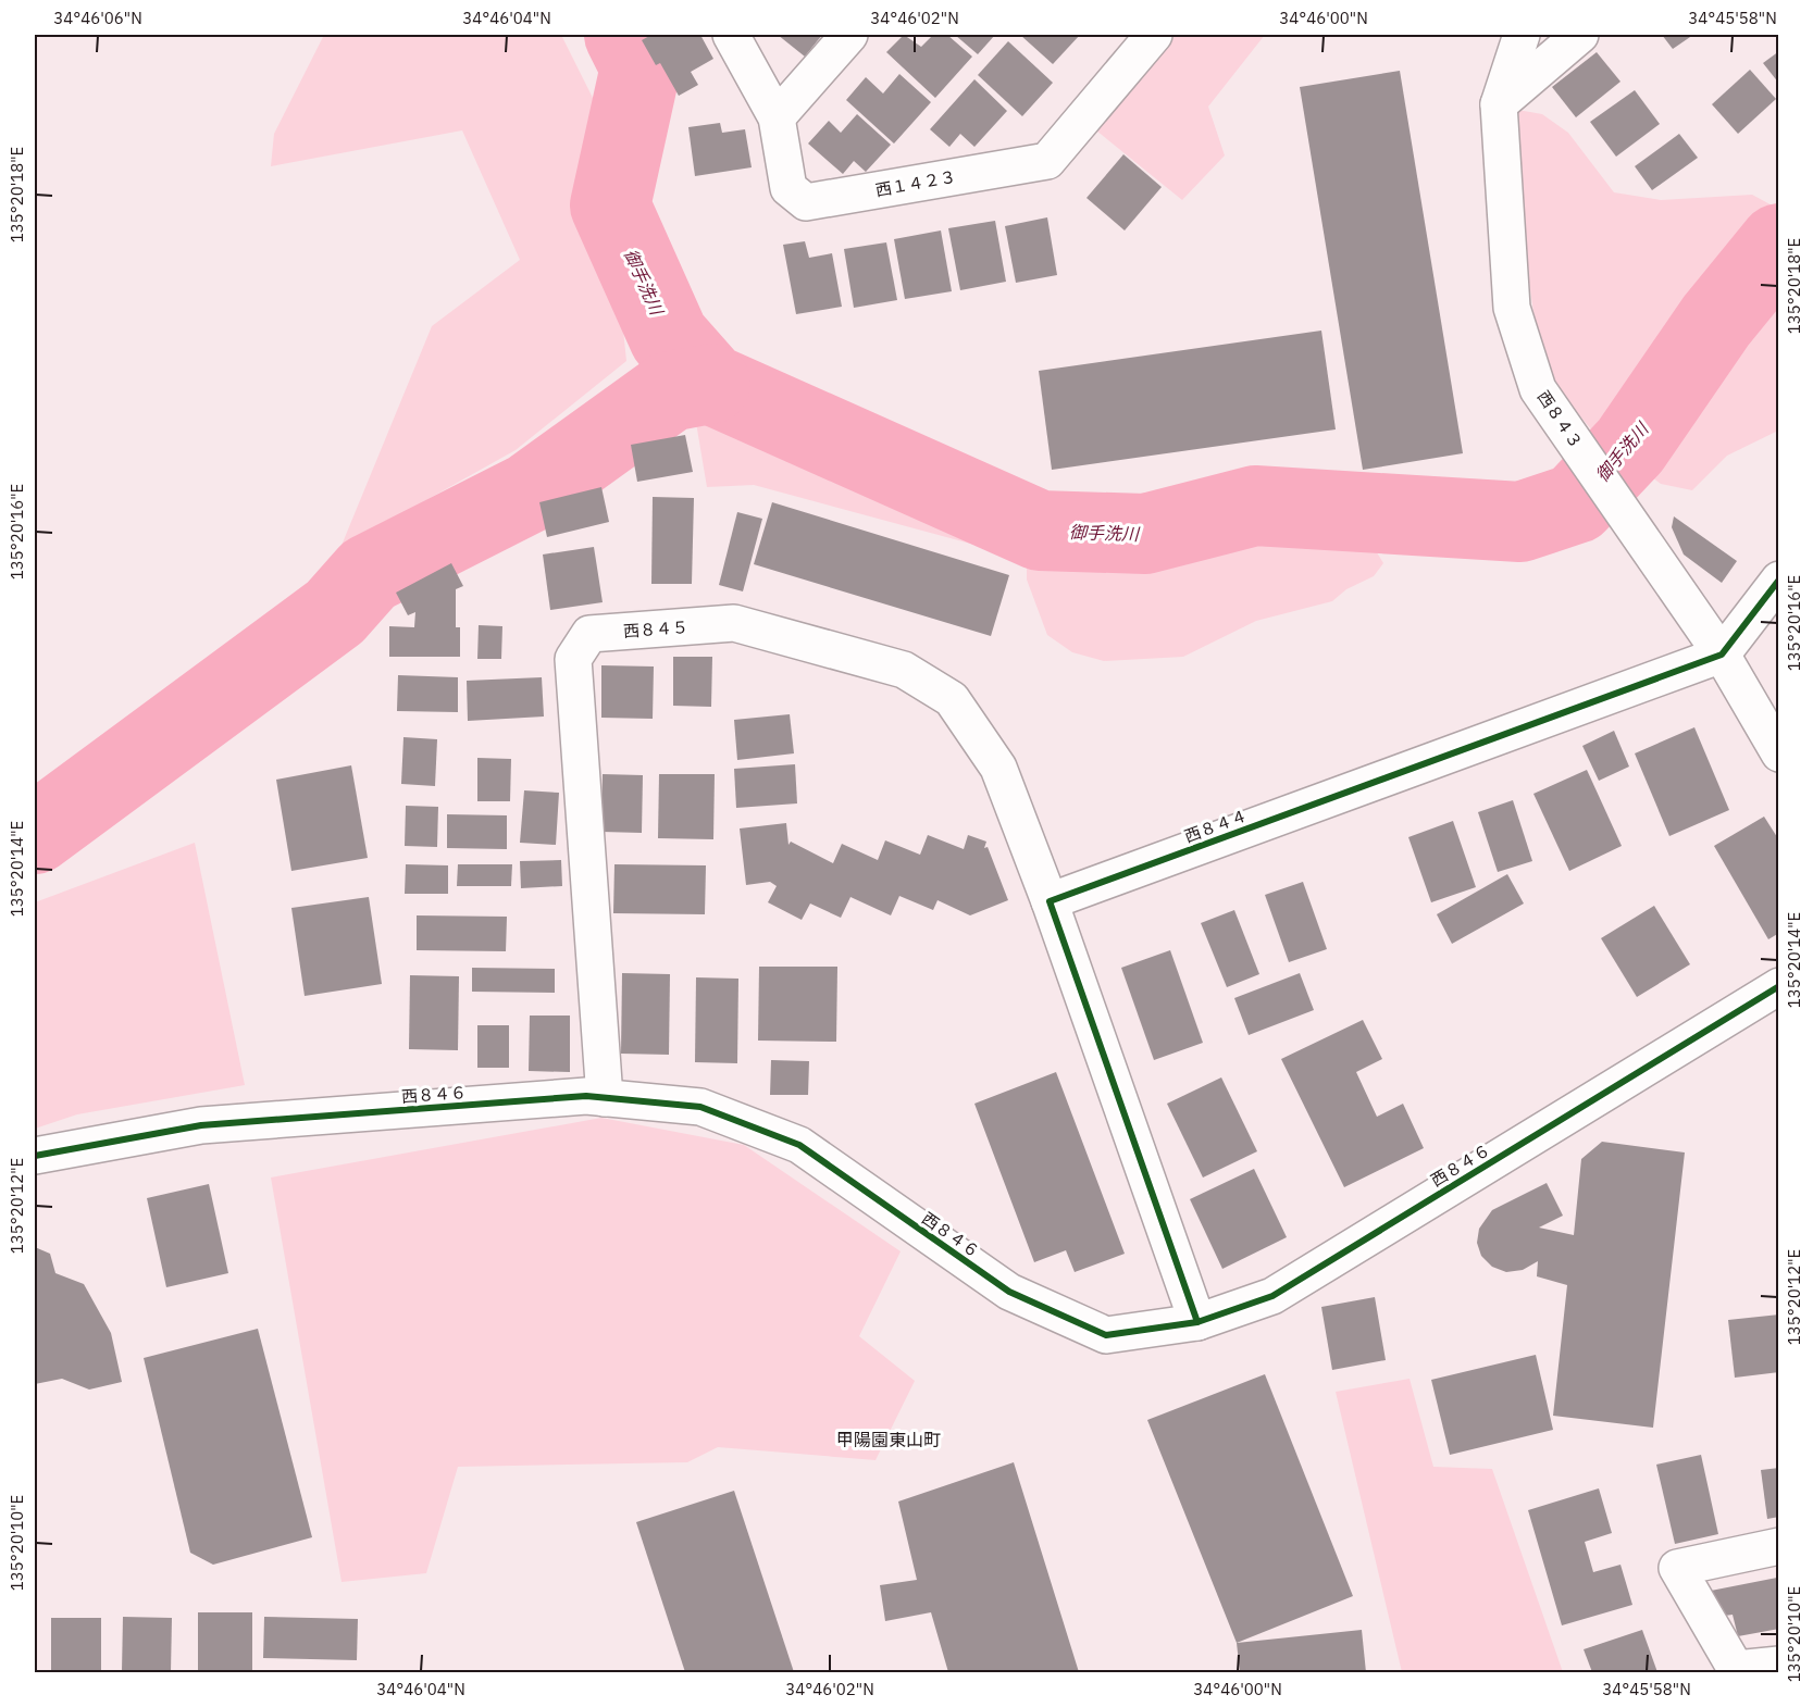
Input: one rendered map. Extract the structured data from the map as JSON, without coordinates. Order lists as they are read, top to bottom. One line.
{"streets":{"street":["西１４２３","西８４３","西８４５","西８４４","西８４６"]},"crossings":[["西８４３","西８４４"],["西８４５","西８４４"],["西８４５","西８４６"]],"districts":["甲陽園東山町"],"water":["御手洗川"],"coordinates":["34°46'06\"N","34°46'04\"N","34°46'02\"N","34°46'00\"N","34°45'58\"N","135°20'18\"E","135°20'16\"E","135°20'14\"E","135°20'12\"E","135°20'10\"E"]}
